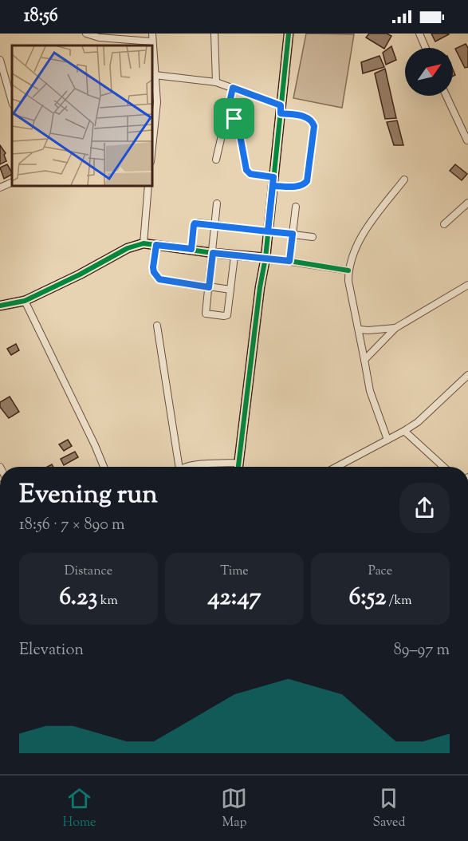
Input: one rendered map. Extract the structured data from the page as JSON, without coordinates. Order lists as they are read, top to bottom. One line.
{"north":"top right","page":{"status":"18:56","heading":["Evening run","18:56 · 7 × 890 m"],"stats":[["Distance","6.23 km"],["Time","42:47"],["Pace","6:52 /km"]],"chart":["Elevation","89–97 m"],"tabs":["Home","Map","Saved"]}}
